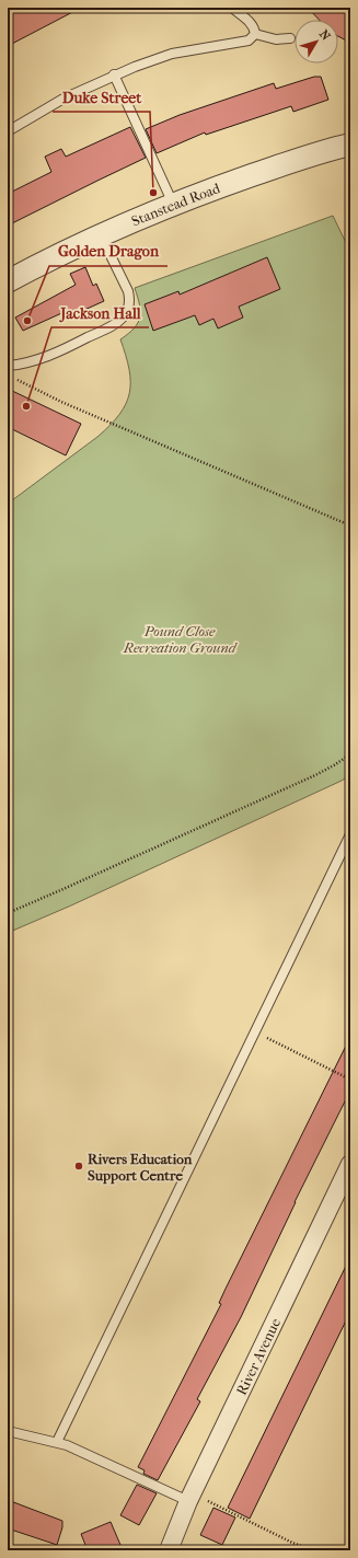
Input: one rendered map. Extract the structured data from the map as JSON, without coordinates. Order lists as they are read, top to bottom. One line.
{"streets":{"street":["Stanstead Road","River Avenue"]},"parks":["Pound Close Recreation Ground"],"places":["Duke Street","Golden Dragon","Jackson Hall","Rivers Education Support Centre"],"north":"top right"}
